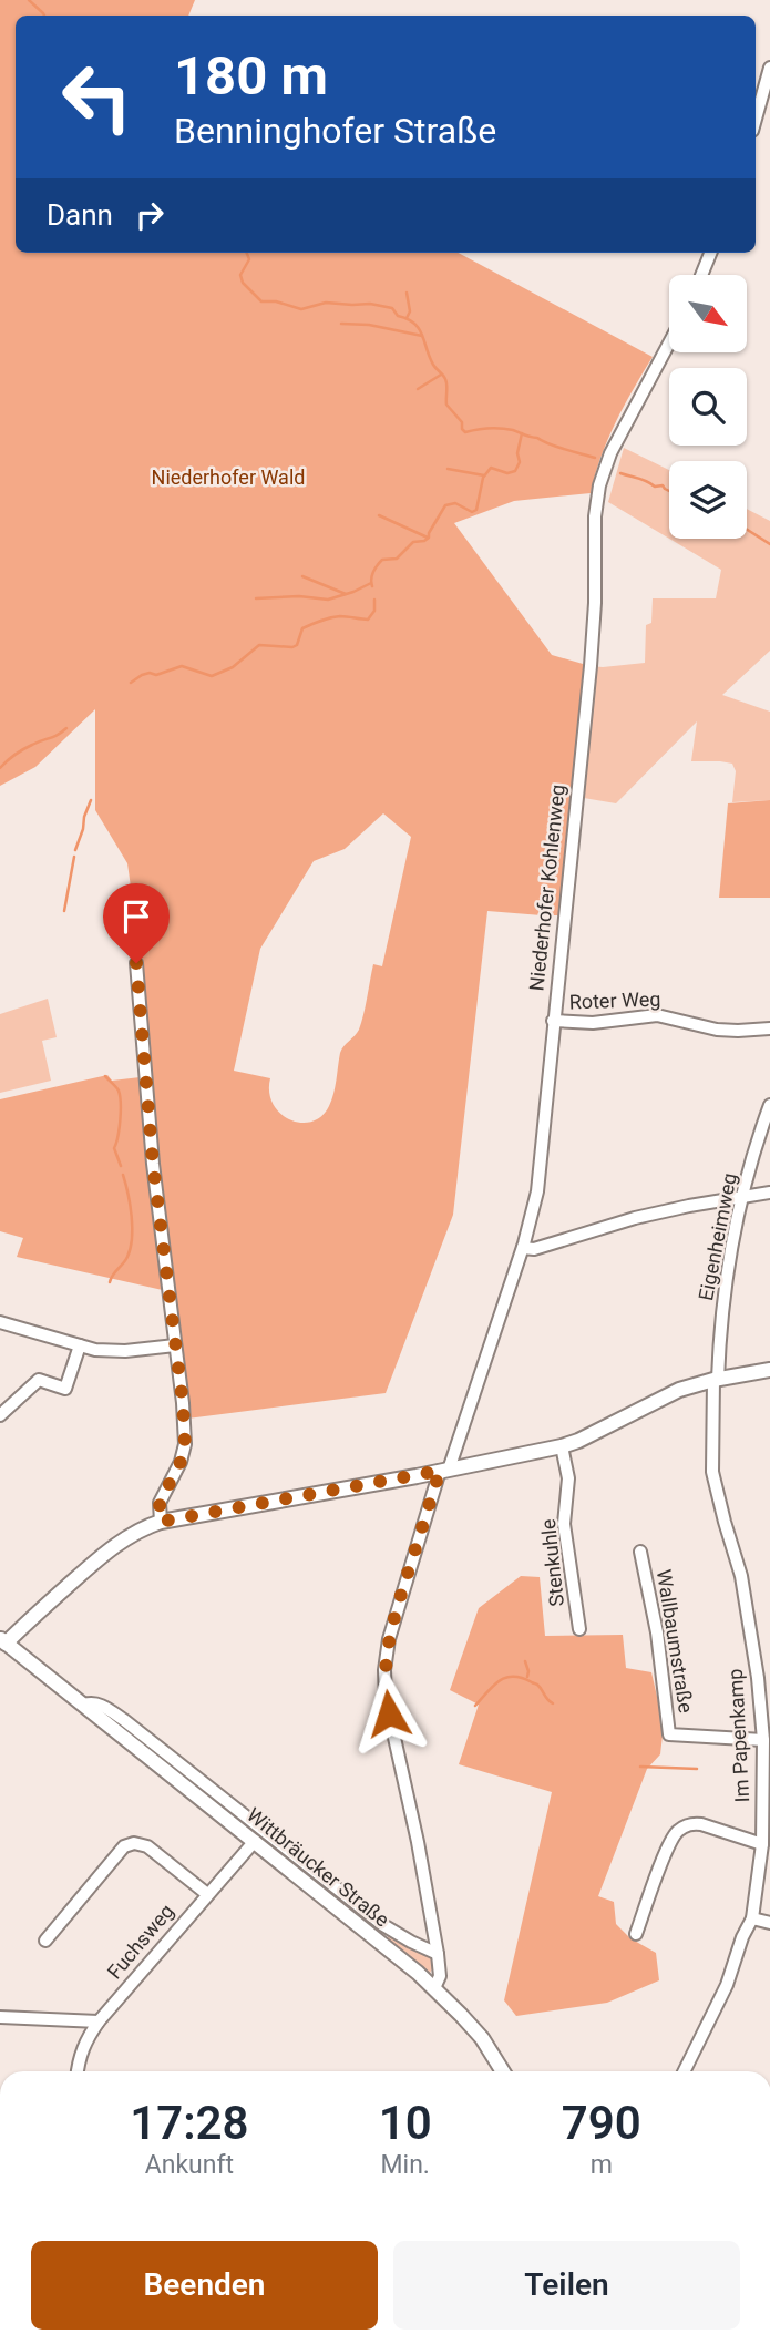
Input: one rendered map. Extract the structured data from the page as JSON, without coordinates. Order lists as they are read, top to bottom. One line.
{"streets":{"main road":["Wittbräucker Straße"],"street":["Niederhofer Kohlenweg","Roter Weg","Eigenheimweg","Stenkuhle","Wallbaumstraße","Im Papenkamp","Fuchsweg"]},"crossings":[["Niederhofer Kohlenweg","Roter Weg"],["Niederhofer Kohlenweg","Wittbräucker Straße"],["Eigenheimweg","Im Papenkamp"],["Wallbaumstraße","Im Papenkamp"],["Wittbräucker Straße","Fuchsweg"]],"parks":["Niederhofer Wald"],"north":"bottom right","page":{"turn":["180 m","Benninghofer Straße"],"then":"Dann","eta":["17:28","Ankunft","10","Min.","790","m"],"buttons":["Beenden","Teilen"]}}
